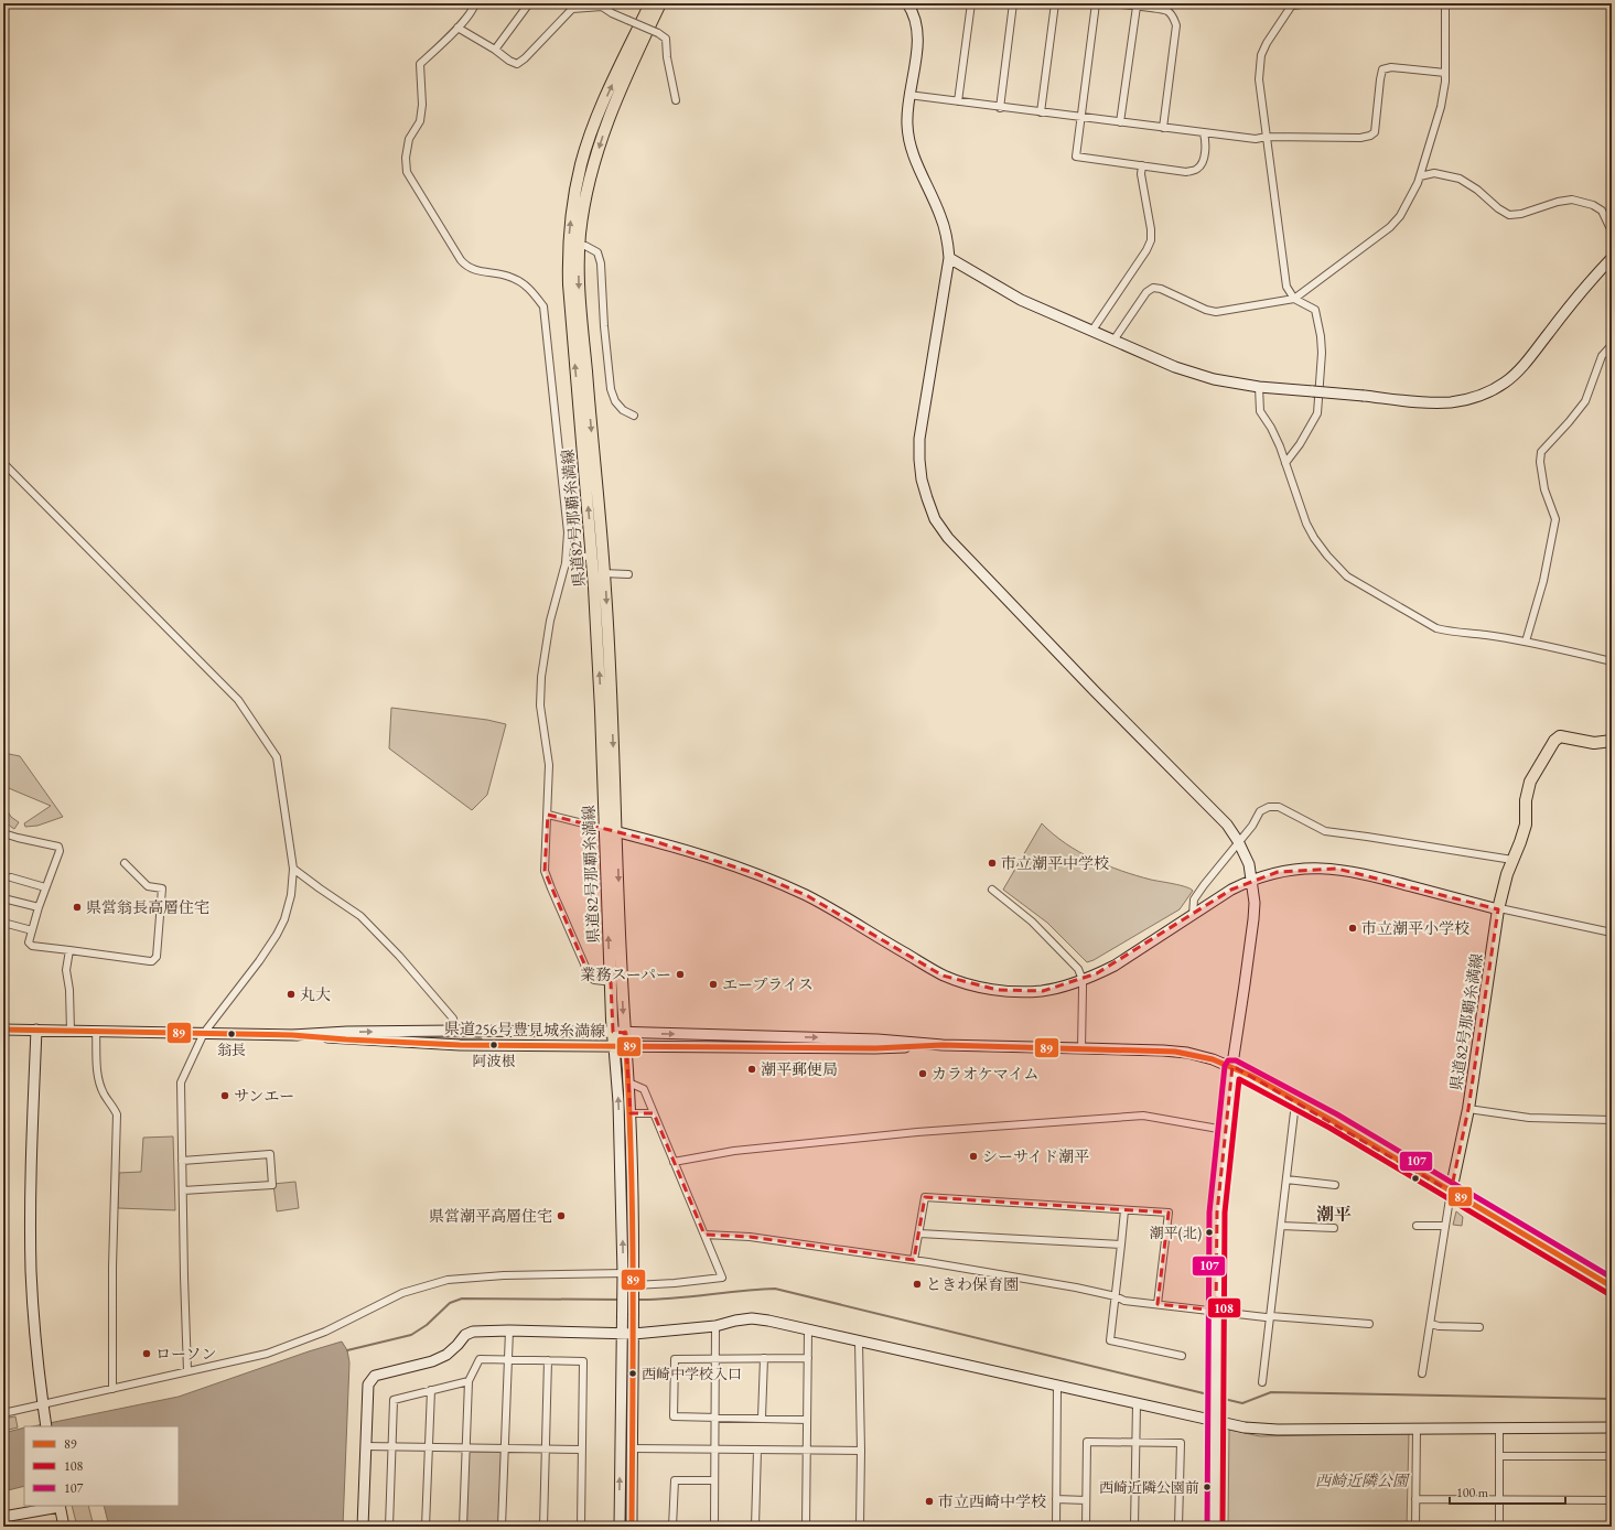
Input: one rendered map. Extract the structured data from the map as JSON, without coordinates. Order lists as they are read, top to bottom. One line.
{"streets":{"main road":["県道82号那覇糸満線"],"street":["県道256号豊見城糸満線"]},"crossings":[["県道82号那覇糸満線","県道256号豊見城糸満線"]],"districts":["潮平"],"parks":["西崎近隣公園"],"places":["市立潮平中学校","県営翁長高層住宅","市立潮平小学校","業務スーパー","エープライス","丸大","翁長","阿波根","潮平郵便局","カラオケマイム","サンエー","シーサイド潮平","県営潮平高層住宅","潮平(北)","ときわ保育園","ローソン","西崎中学校入口","西崎近隣公園前","市立西崎中学校"],"lines":["transit line 89","transit line 107","transit line 108"],"legend":["89","108","107"],"scale_bar":"100 m"}
